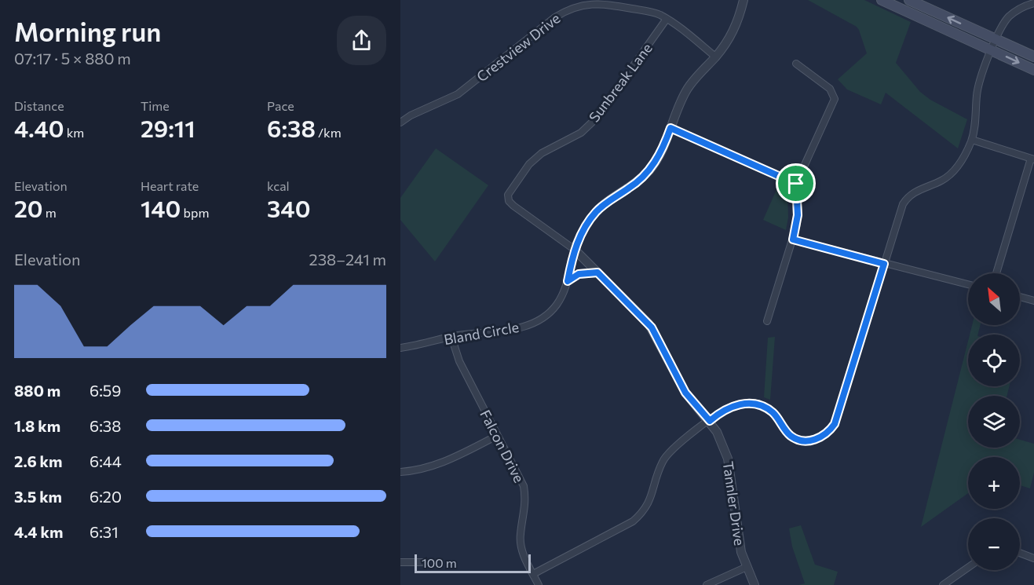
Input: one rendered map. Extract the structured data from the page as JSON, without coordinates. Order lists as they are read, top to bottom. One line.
{"streets":{"street":["Crestview Drive","Sunbreak Lane","Bland Circle","Falcon Drive","Tannler Drive"]},"crossings":[["Crestview Drive","Sunbreak Lane"],["Crestview Drive","Bland Circle"],["Sunbreak Lane","Tannler Drive"],["Bland Circle","Falcon Drive"],["Bland Circle","Tannler Drive"]],"scale_bar":"100 m","north":"top left","page":{"heading":["Morning run","07:17 · 5 × 880 m"],"stats":[["Distance","4.40 km"],["Time","29:11"],["Pace","6:38 /km"],["Elevation","20 m"],["Heart rate","140 bpm"],["kcal","340"]],"chart":["Elevation","238–241 m"],"map_buttons":["+","−"],"list":[{"name":"880 m","note":"6:59"},{"name":"1.8 km","note":"6:38"},{"name":"2.6 km","note":"6:44"},{"name":"3.5 km","note":"6:20"},{"name":"4.4 km","note":"6:31"}],"scale":"100 m"}}
